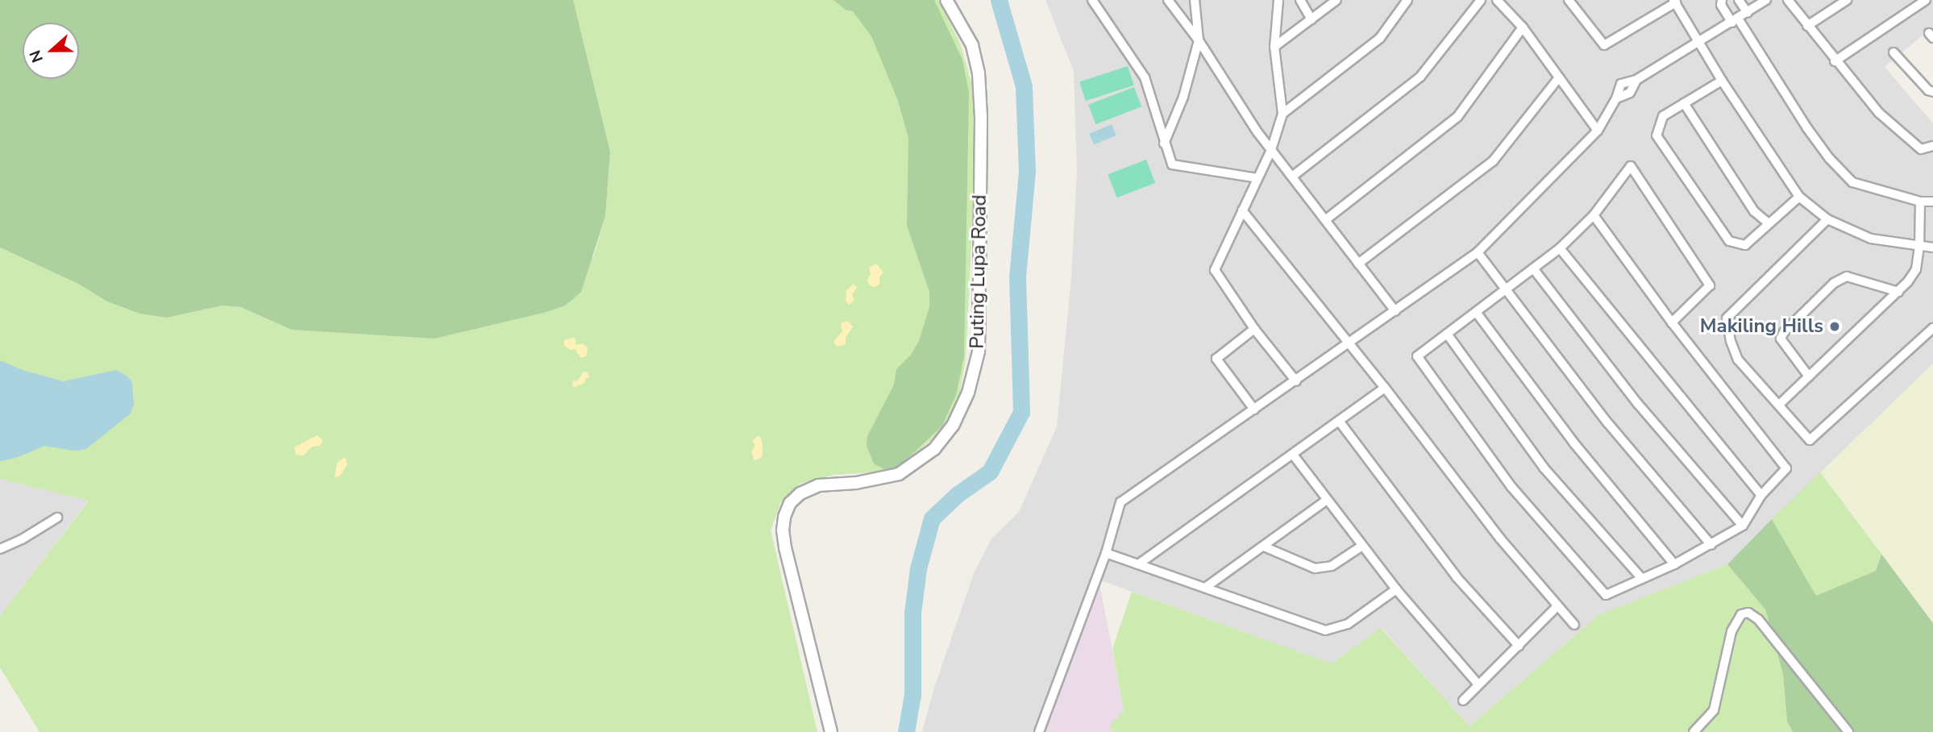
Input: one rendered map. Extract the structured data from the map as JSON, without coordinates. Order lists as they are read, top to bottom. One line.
{"streets":{"street":["Puting Lupa Road"]},"places":["Makiling Hills"],"north":"left"}
